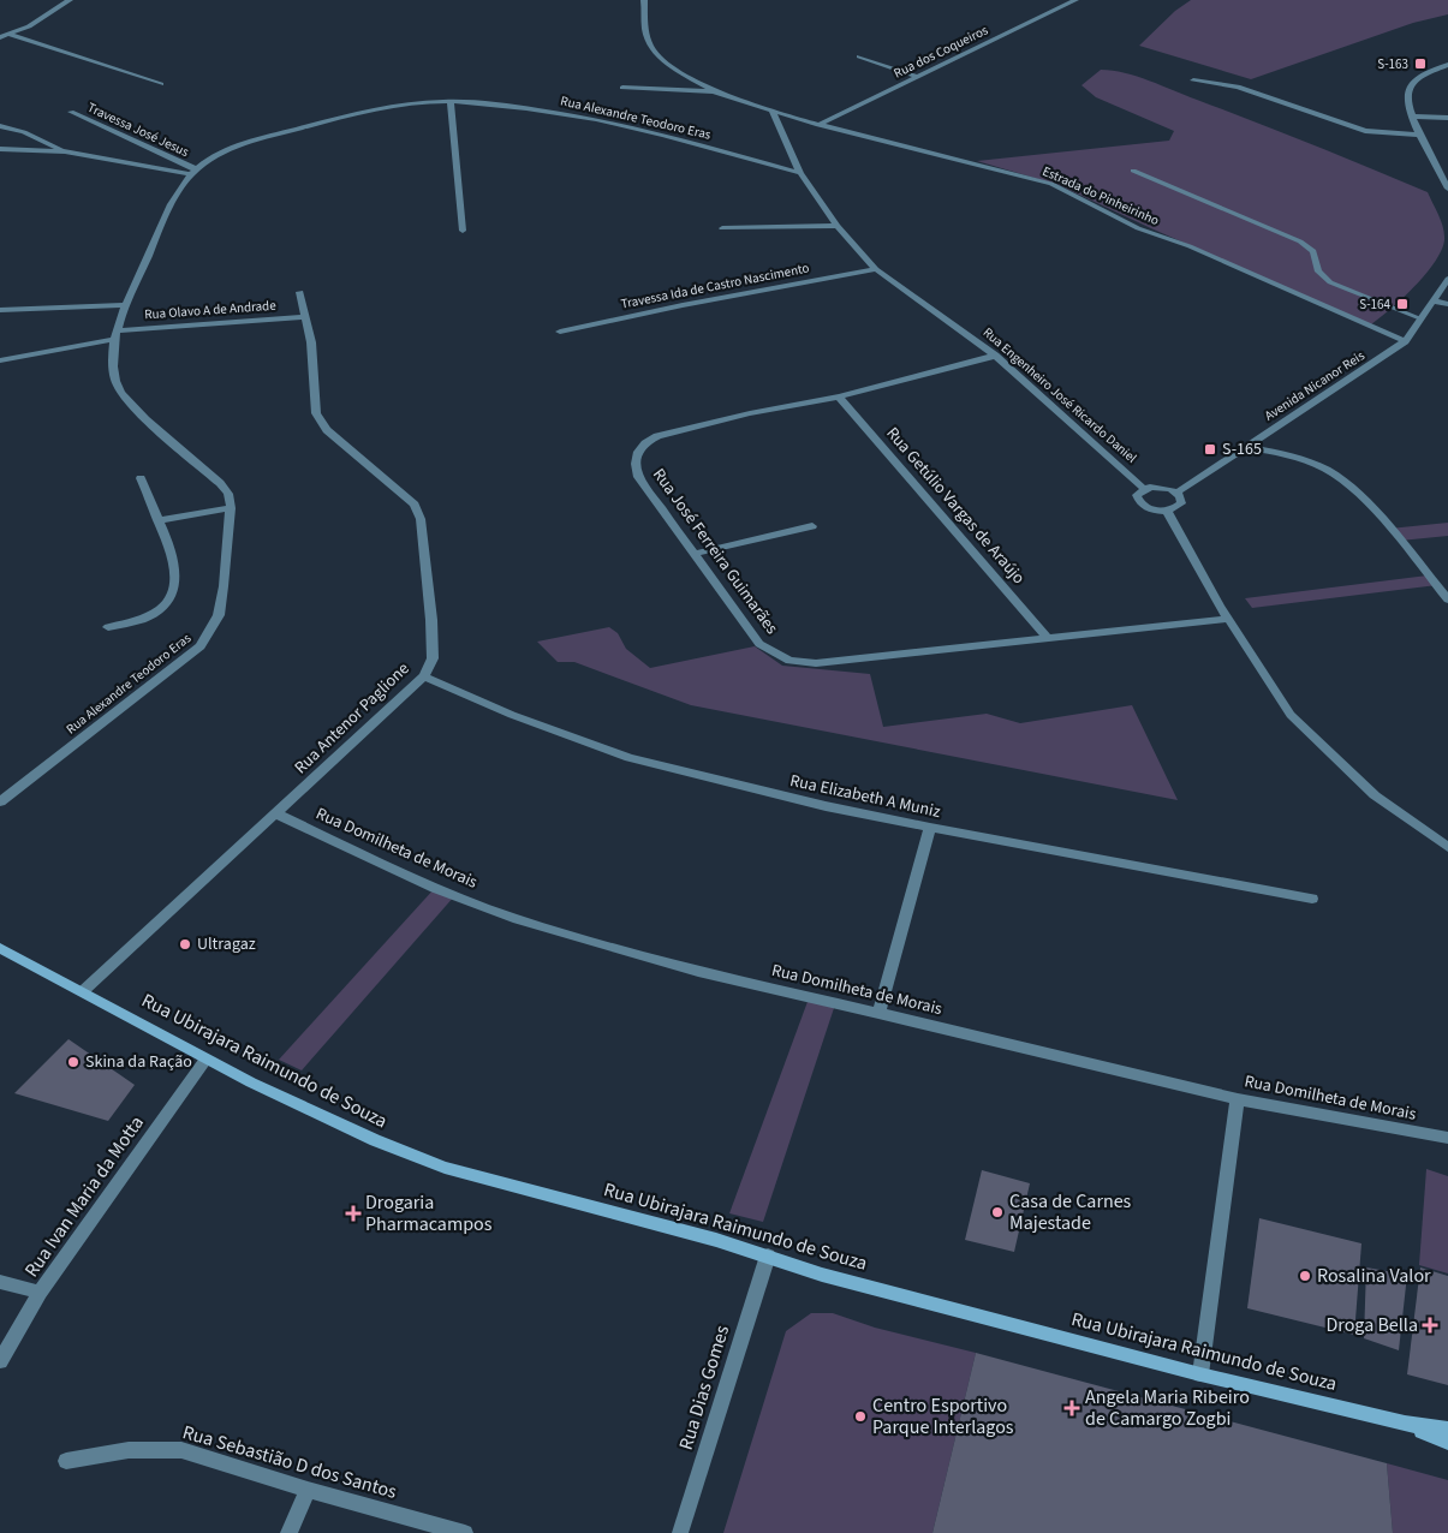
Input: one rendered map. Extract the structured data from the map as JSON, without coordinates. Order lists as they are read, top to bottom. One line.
{"streets":{"main road":["Rua Ubirajara Raimundo de Souza"],"street":["Rua dos Coqueiros","Rua Alexandre Teodoro Eras","Travessa José Jesus","Estrada do Pinheirinho","Travessa Ida de Castro Nascimento","Rua Olavo A de Andrade","Avenida Nicanor Reis","Rua Engenheiro José Ricardo Daniel","Rua Getúlio Vargas de Araújo","Rua José Ferreira Guimarães","Rua Antenor Paglione","Rua Elizabeth A Muniz","Rua Domilheta de Morais","Rua Ivan Maria da Motta","Rua Dias Gomes","Rua Sebastião D dos Santos"]},"crossings":[["Rua dos Coqueiros","Estrada do Pinheirinho"],["Rua Alexandre Teodoro Eras","Travessa José Jesus"],["Rua Alexandre Teodoro Eras","Rua Olavo A de Andrade"],["Rua Alexandre Teodoro Eras","Rua Engenheiro José Ricardo Daniel"],["Estrada do Pinheirinho","Avenida Nicanor Reis"],["Estrada do Pinheirinho","Rua Engenheiro José Ricardo Daniel"],["Travessa Ida de Castro Nascimento","Rua Engenheiro José Ricardo Daniel"],["Rua Olavo A de Andrade","Rua Antenor Paglione"],["Rua Engenheiro José Ricardo Daniel","Rua José Ferreira Guimarães"],["Rua Getúlio Vargas de Araújo","Rua José Ferreira Guimarães"],["Rua Antenor Paglione","Rua Elizabeth A Muniz"],["Rua Antenor Paglione","Rua Domilheta de Morais"],["Rua Antenor Paglione","Rua Ubirajara Raimundo de Souza"],["Rua Ubirajara Raimundo de Souza","Rua Ivan Maria da Motta"],["Rua Ubirajara Raimundo de Souza","Rua Dias Gomes"]],"places":{"transit":["S-163","S-164","S-165"],"other":["Ultragaz","Skina da Ração","Casa de Carnes Majestade","Rosalina Valor","Centro Esportivo Parque Interlagos"],"health":["Drogaria Pharmacampos","Droga Bella","Angela Maria Ribeiro de Camargo Zogbi"]}}
